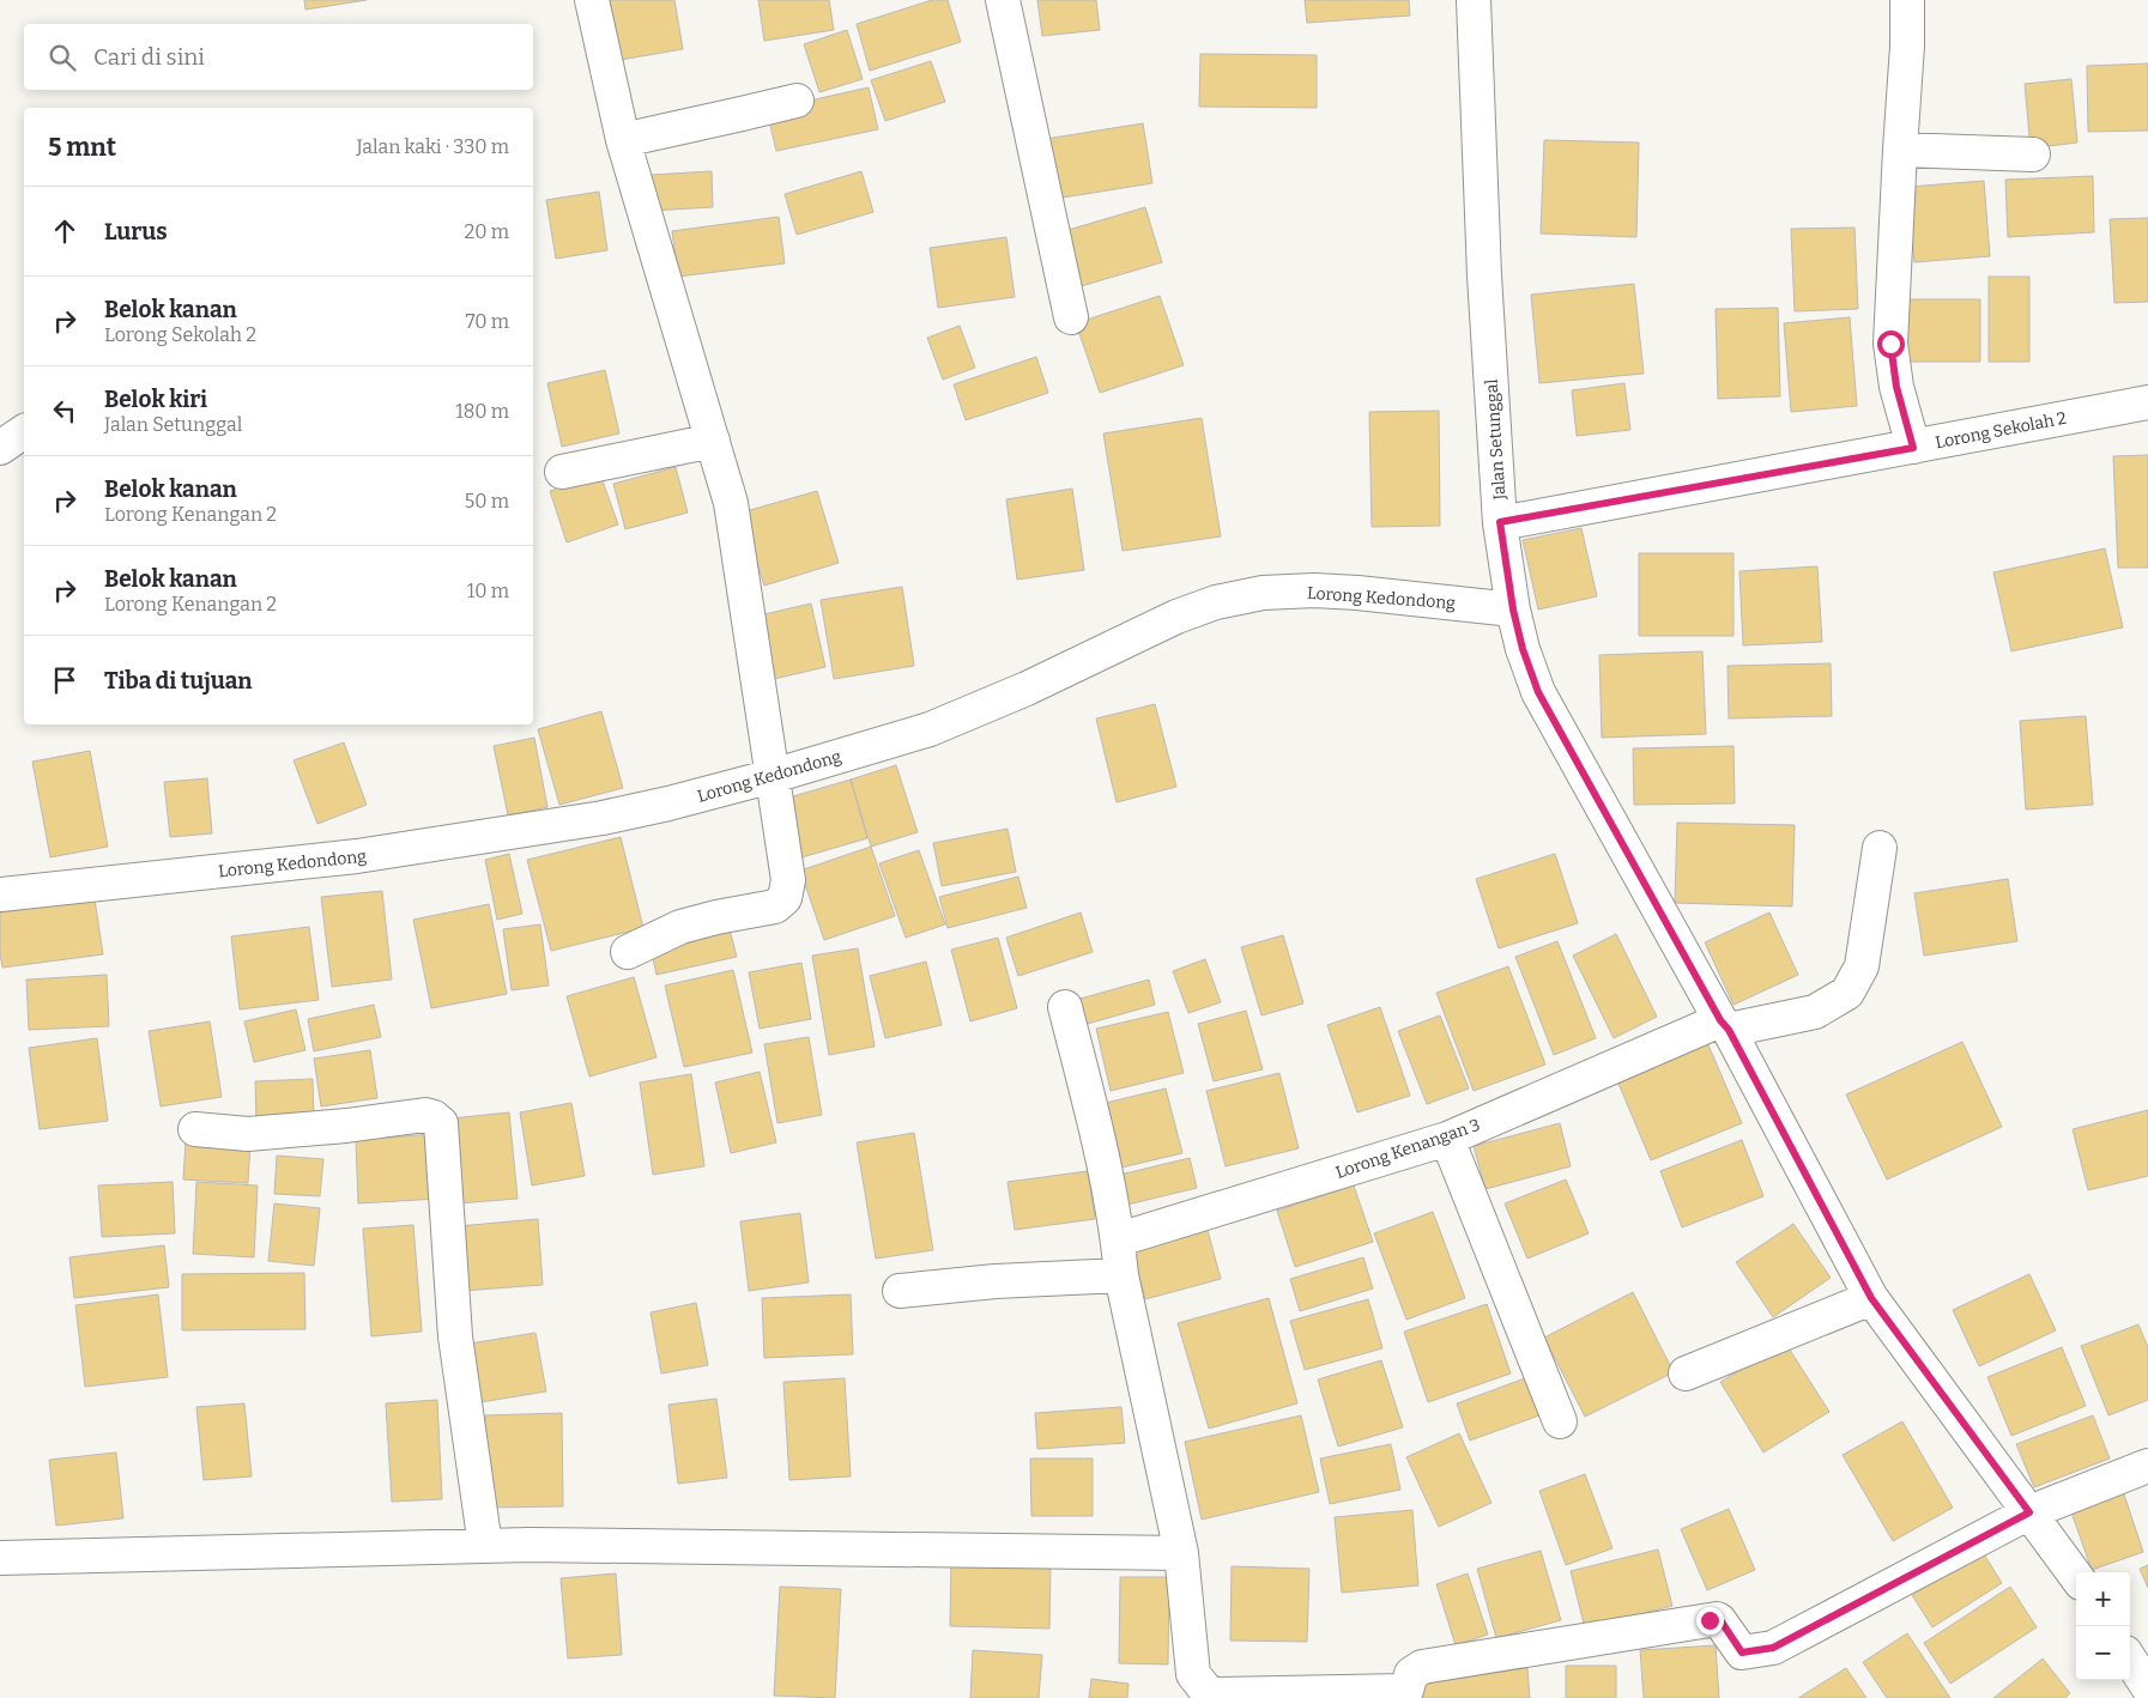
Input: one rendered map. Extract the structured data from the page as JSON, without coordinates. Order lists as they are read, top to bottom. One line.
{"streets":{"street":["Lorong Sekolah 2","Jalan Setunggal","Lorong Kedondong","Lorong Kenangan 3"]},"crossings":[["Lorong Sekolah 2","Jalan Setunggal"],["Jalan Setunggal","Lorong Kedondong"],["Jalan Setunggal","Lorong Kenangan 3"]],"page":{"search":"Cari di sini","heading":["5 mnt","Jalan kaki · 330 m"],"list":[["Lurus","20 m"],["Belok kanan","Lorong Sekolah 2","70 m"],["Belok kiri","Jalan Setunggal","180 m"],["Belok kanan","Lorong Kenangan 2","50 m"],["Belok kanan","Lorong Kenangan 2","10 m"],"Tiba di tujuan"],"map_buttons":["+","−"]}}
